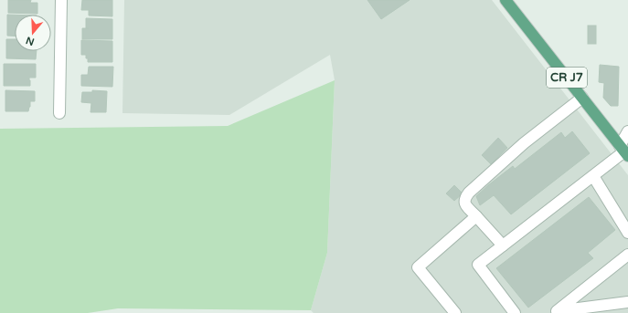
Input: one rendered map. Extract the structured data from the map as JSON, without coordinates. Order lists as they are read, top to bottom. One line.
{"streets":{"main road":["CR J7"]},"north":"bottom"}
